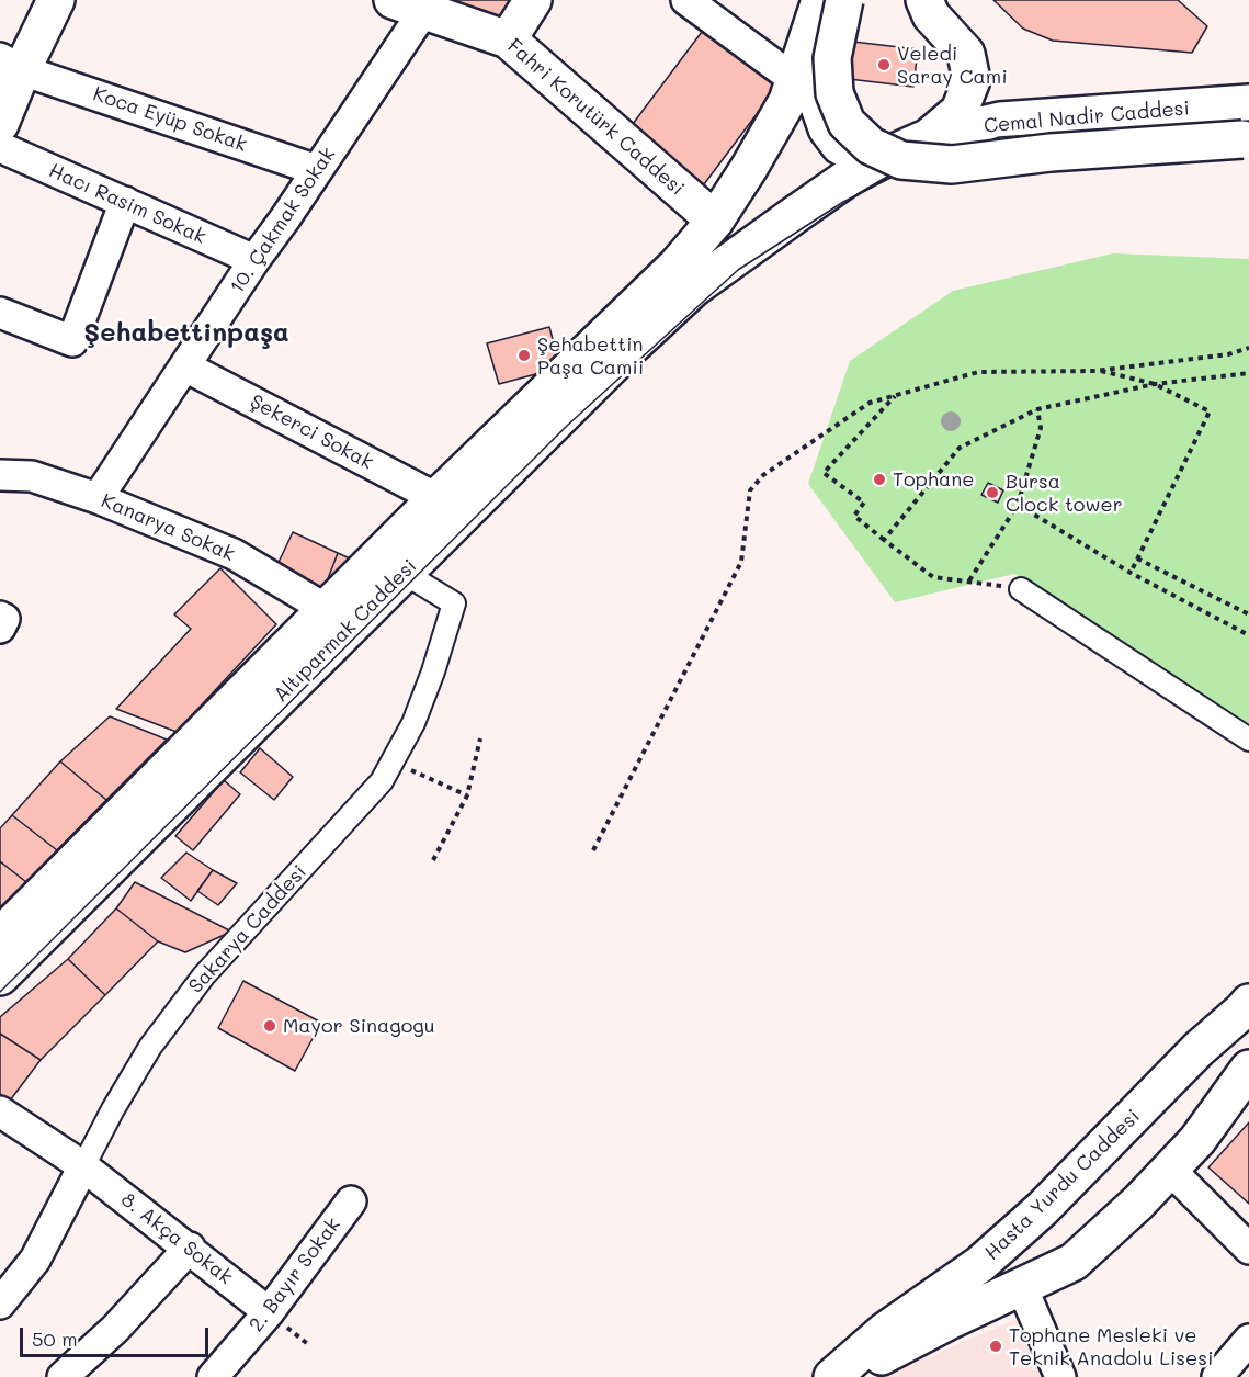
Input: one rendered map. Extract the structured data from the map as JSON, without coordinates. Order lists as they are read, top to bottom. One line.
{"streets":{"main road":["Fahri Korutürk Caddesi","Cemal Nadir Caddesi","Altıparmak Caddesi","Hasta Yurdu Caddesi"],"street":["Koca Eyüp Sokak","Hacı Rasim Sokak","10. Çakmak Sokak","Şekerci Sokak","Kanarya Sokak","Sakarya Caddesi","8. Akça Sokak","2. Bayır Sokak"]},"crossings":[["Fahri Korutürk Caddesi","10. Çakmak Sokak"],["Cemal Nadir Caddesi","Altıparmak Caddesi"],["Koca Eyüp Sokak","10. Çakmak Sokak"],["Hacı Rasim Sokak","10. Çakmak Sokak"],["10. Çakmak Sokak","Şekerci Sokak"],["10. Çakmak Sokak","Kanarya Sokak"],["Şekerci Sokak","Altıparmak Caddesi"],["Kanarya Sokak","Altıparmak Caddesi"],["Altıparmak Caddesi","Sakarya Caddesi"],["Sakarya Caddesi","8. Akça Sokak"],["8. Akça Sokak","2. Bayır Sokak"]],"districts":["Şehabettinpaşa"],"places":["Veledi Saray Cami","Şehabettin Paşa Camii","Tophane","Bursa Clock tower","Mayor Sinagogu","Tophane Mesleki ve Teknik Anadolu Lisesi"],"scale_bar":"50 m"}
